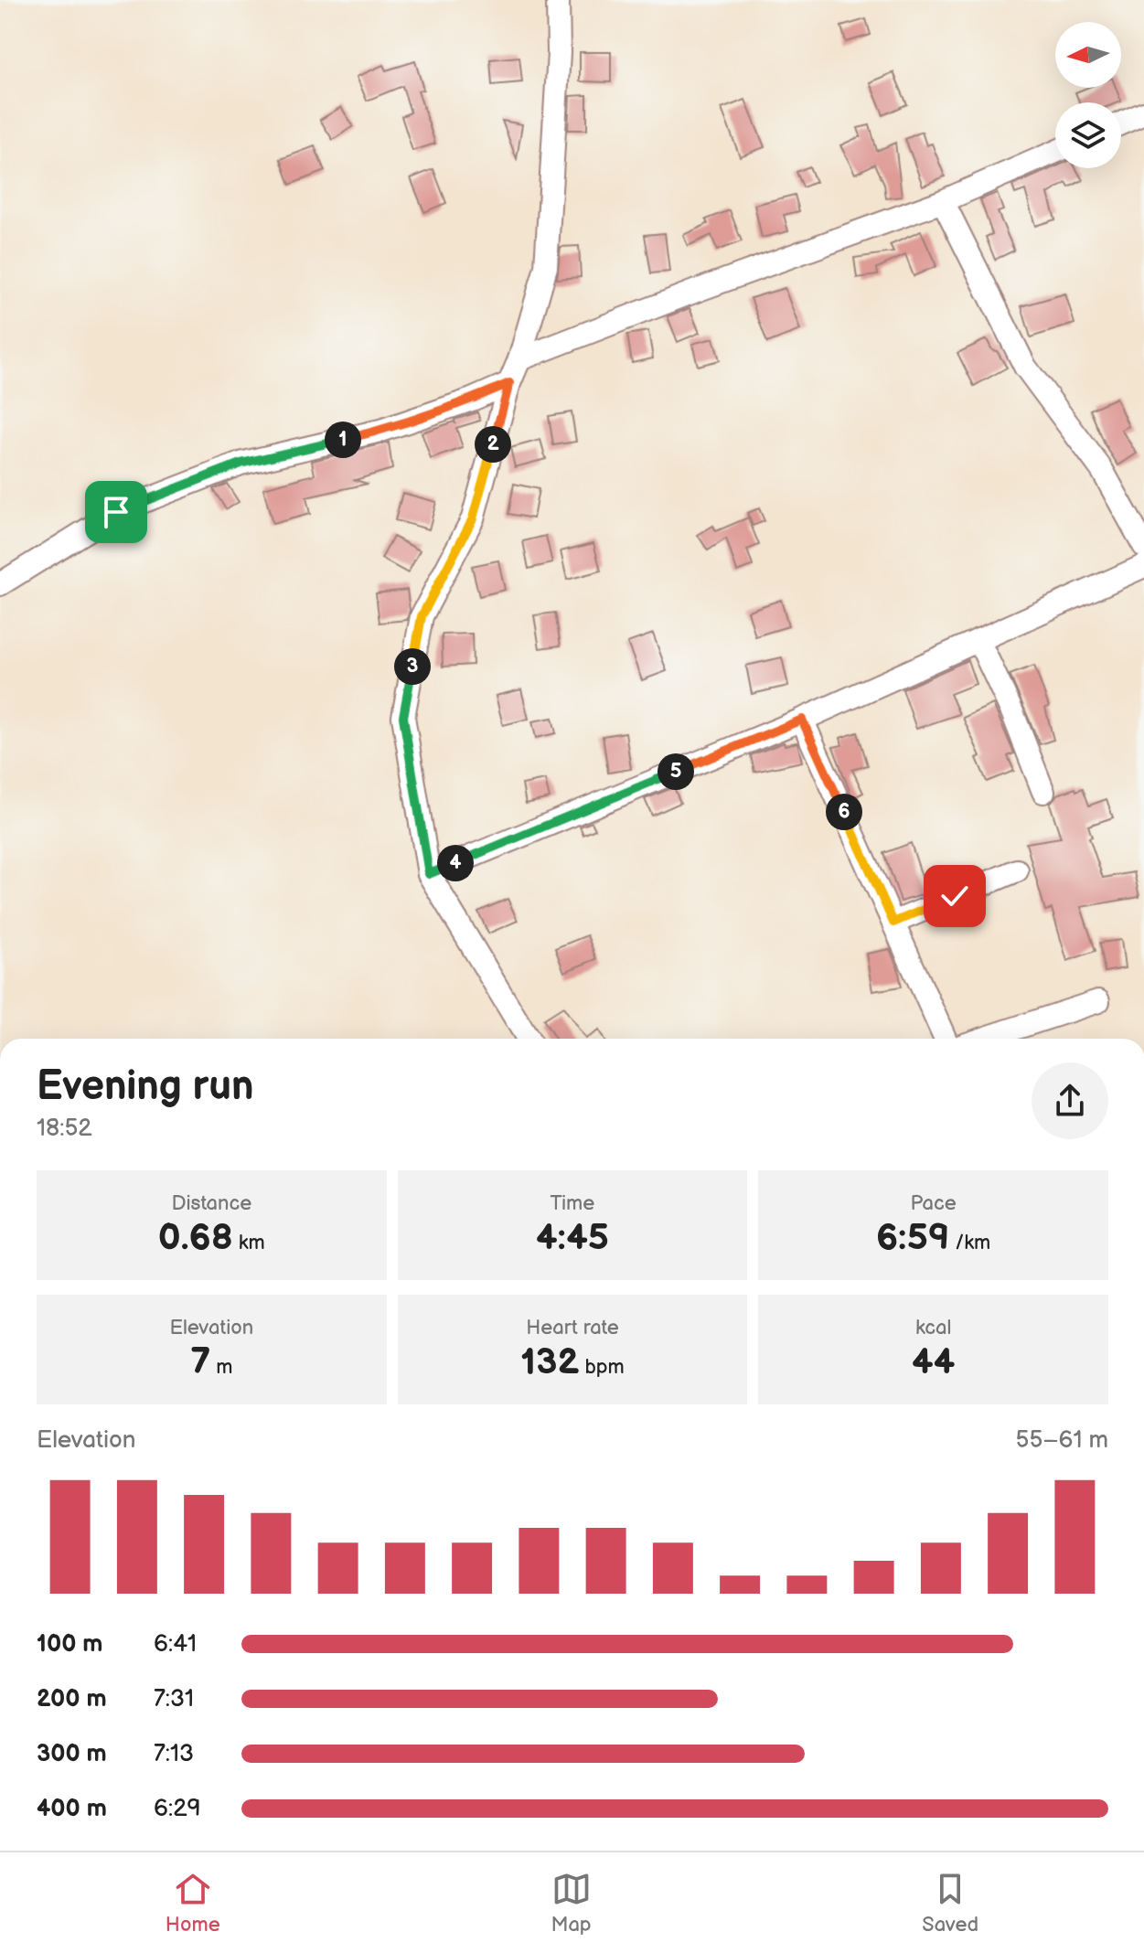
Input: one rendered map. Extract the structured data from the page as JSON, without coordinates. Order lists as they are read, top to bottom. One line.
{"north":"left","page":{"pins":["1","2","3","5","6","4"],"heading":["Evening run","18:52"],"stats":[["Distance","0.68 km"],["Time","4:45"],["Pace","6:59 /km"],["Elevation","7 m"],["Heart rate","132 bpm"],["kcal","44"]],"chart":["Elevation","55–61 m"],"list":[{"name":"100 m","note":"6:41"},{"name":"200 m","note":"7:31"},{"name":"300 m","note":"7:13"},{"name":"400 m","note":"6:29"}],"tabs":["Home","Map","Saved"]}}
